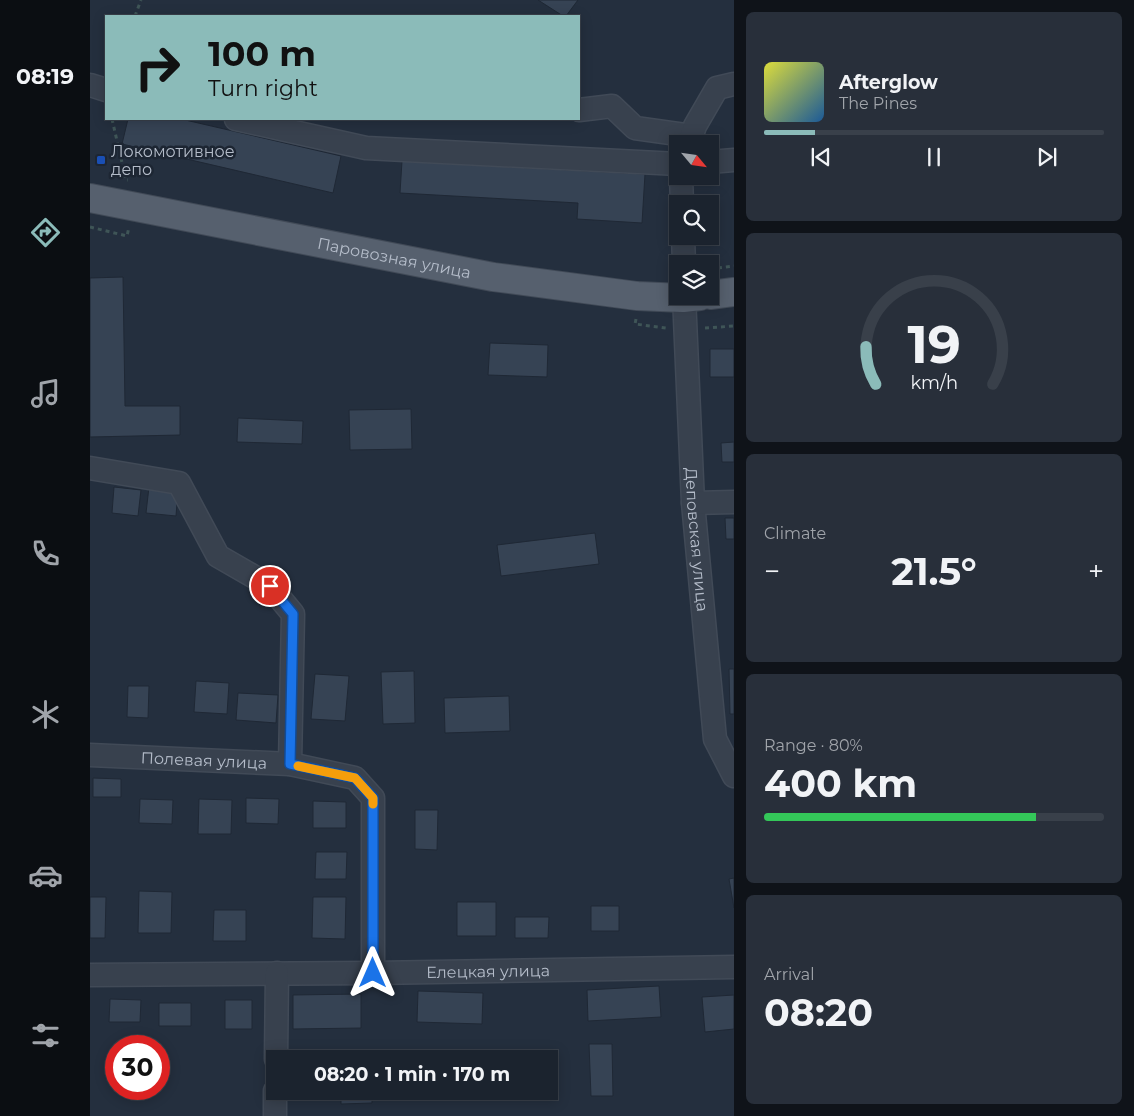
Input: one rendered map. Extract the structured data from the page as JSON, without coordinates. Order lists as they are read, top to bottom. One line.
{"streets":{"main road":["Паровозная улица"],"street":["Деповская улица","Полевая улица","Елецкая улица"]},"crossings":[["Полевая улица","Елецкая улица"]],"places":{"transit":["Локомотивное депо"]},"north":"bottom right","page":{"tabs":"08:19","turn":["100 m","Turn right"],"song":["Afterglow","The Pines"],"tile":["Climate",["Range · 80%","400 km"],["Arrival","08:20"]],"heat":["−","21.5°","+"],"limit":"30","trip":"08:20 · 1 min · 170 m","gauge":["19","km/h"]}}
